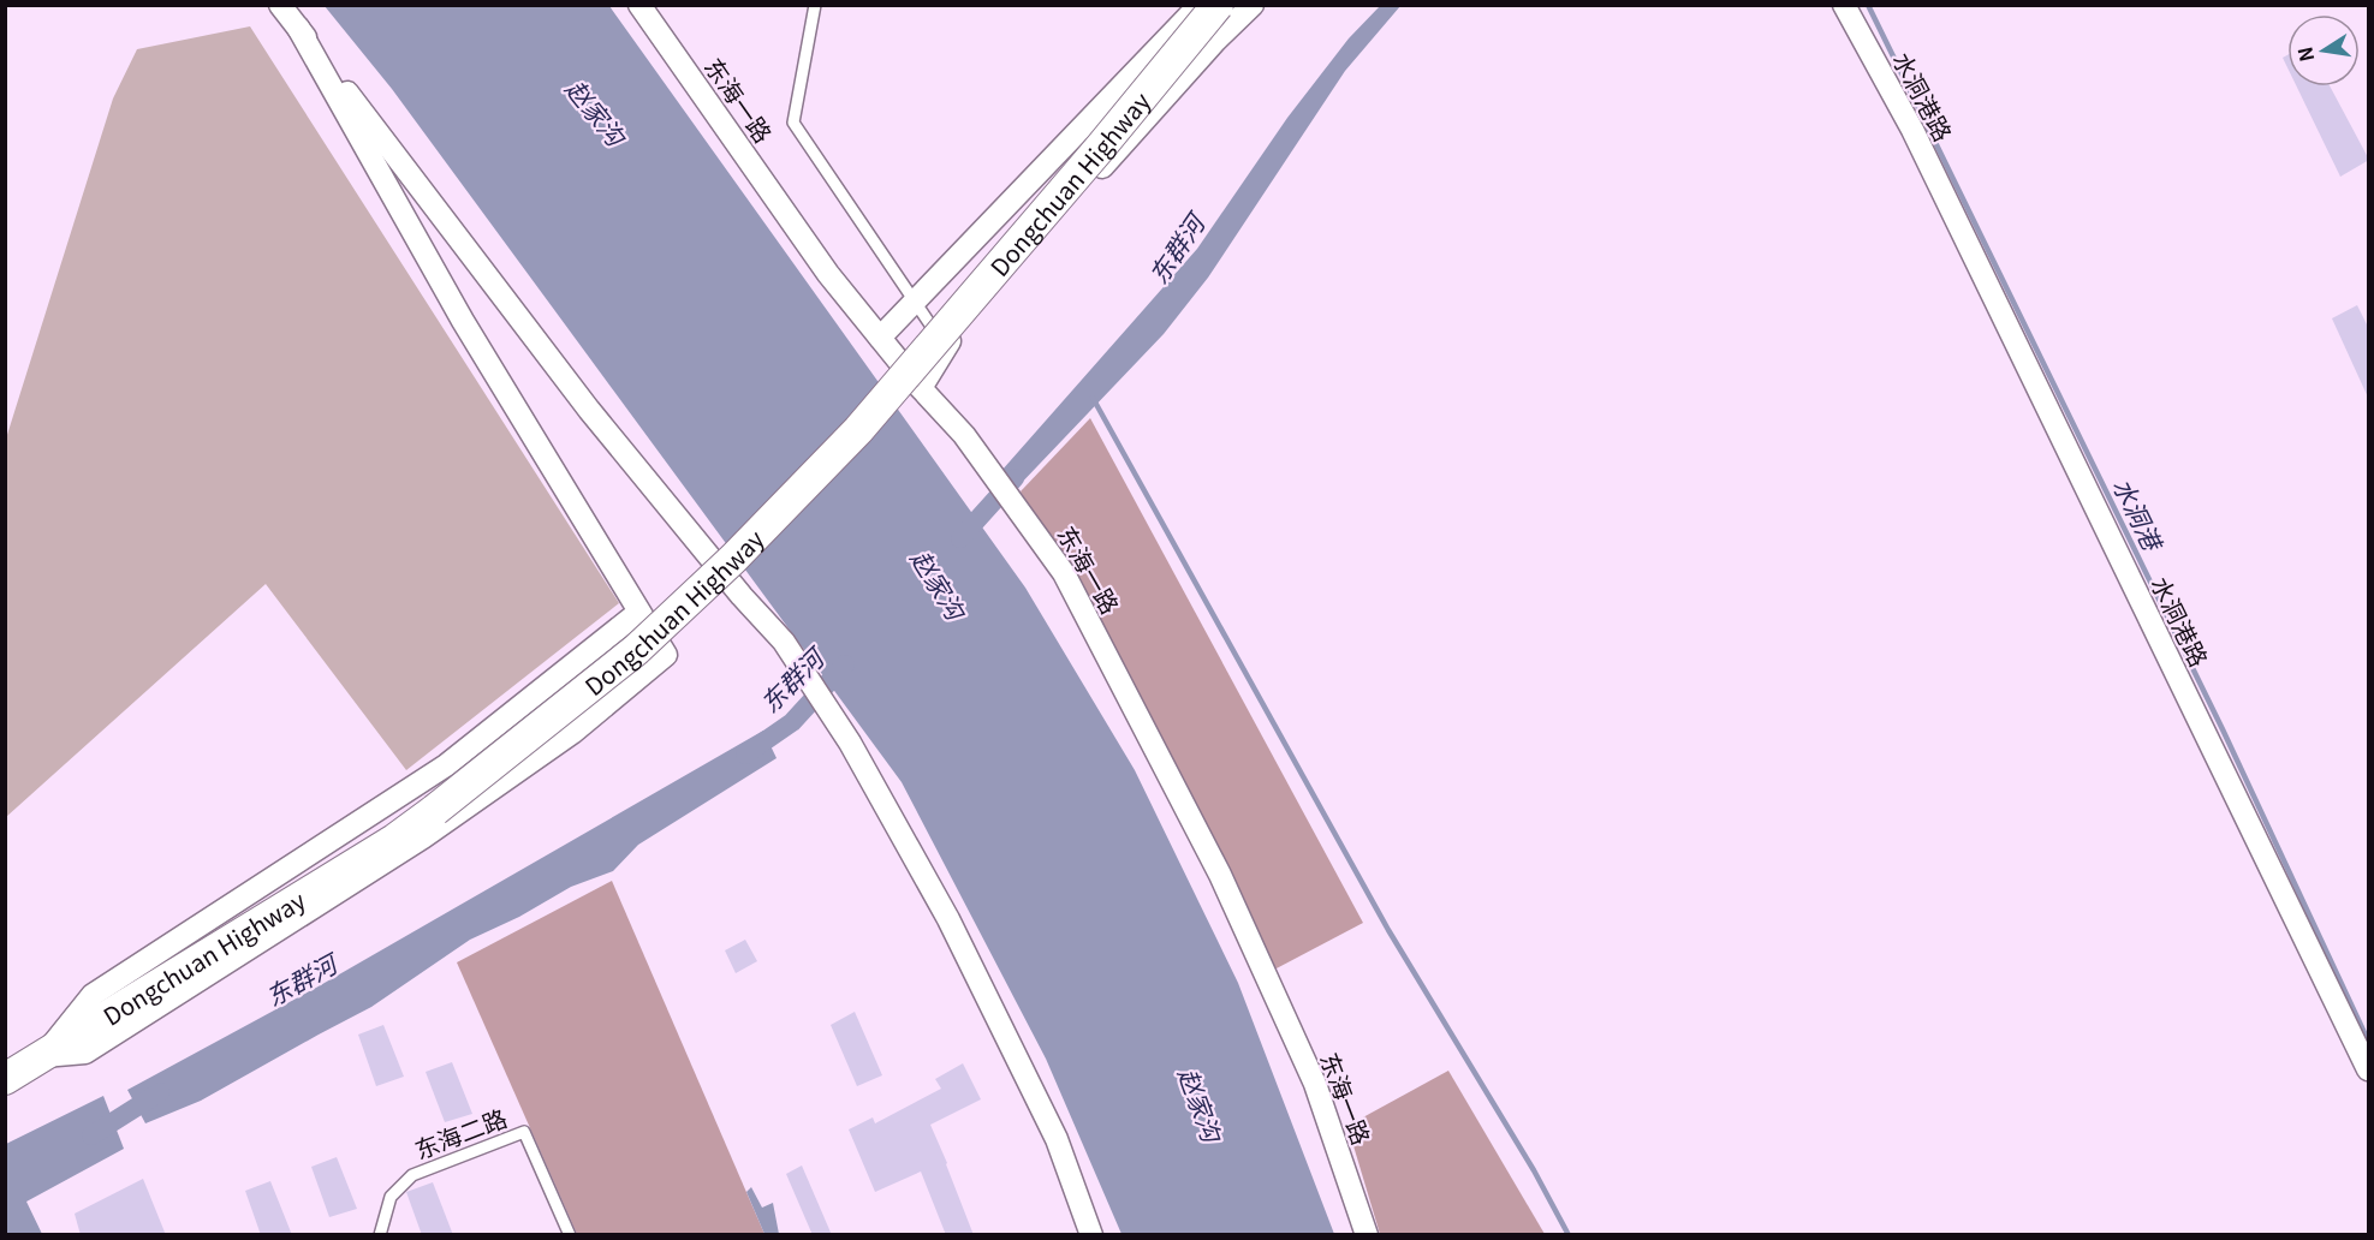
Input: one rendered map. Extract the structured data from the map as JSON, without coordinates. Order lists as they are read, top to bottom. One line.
{"streets":{"street":["水洞港路","东海一路","Dongchuan Highway"],"lane":["东海二路"]},"water":["赵家沟","东群河","水洞港"],"north":"left"}
